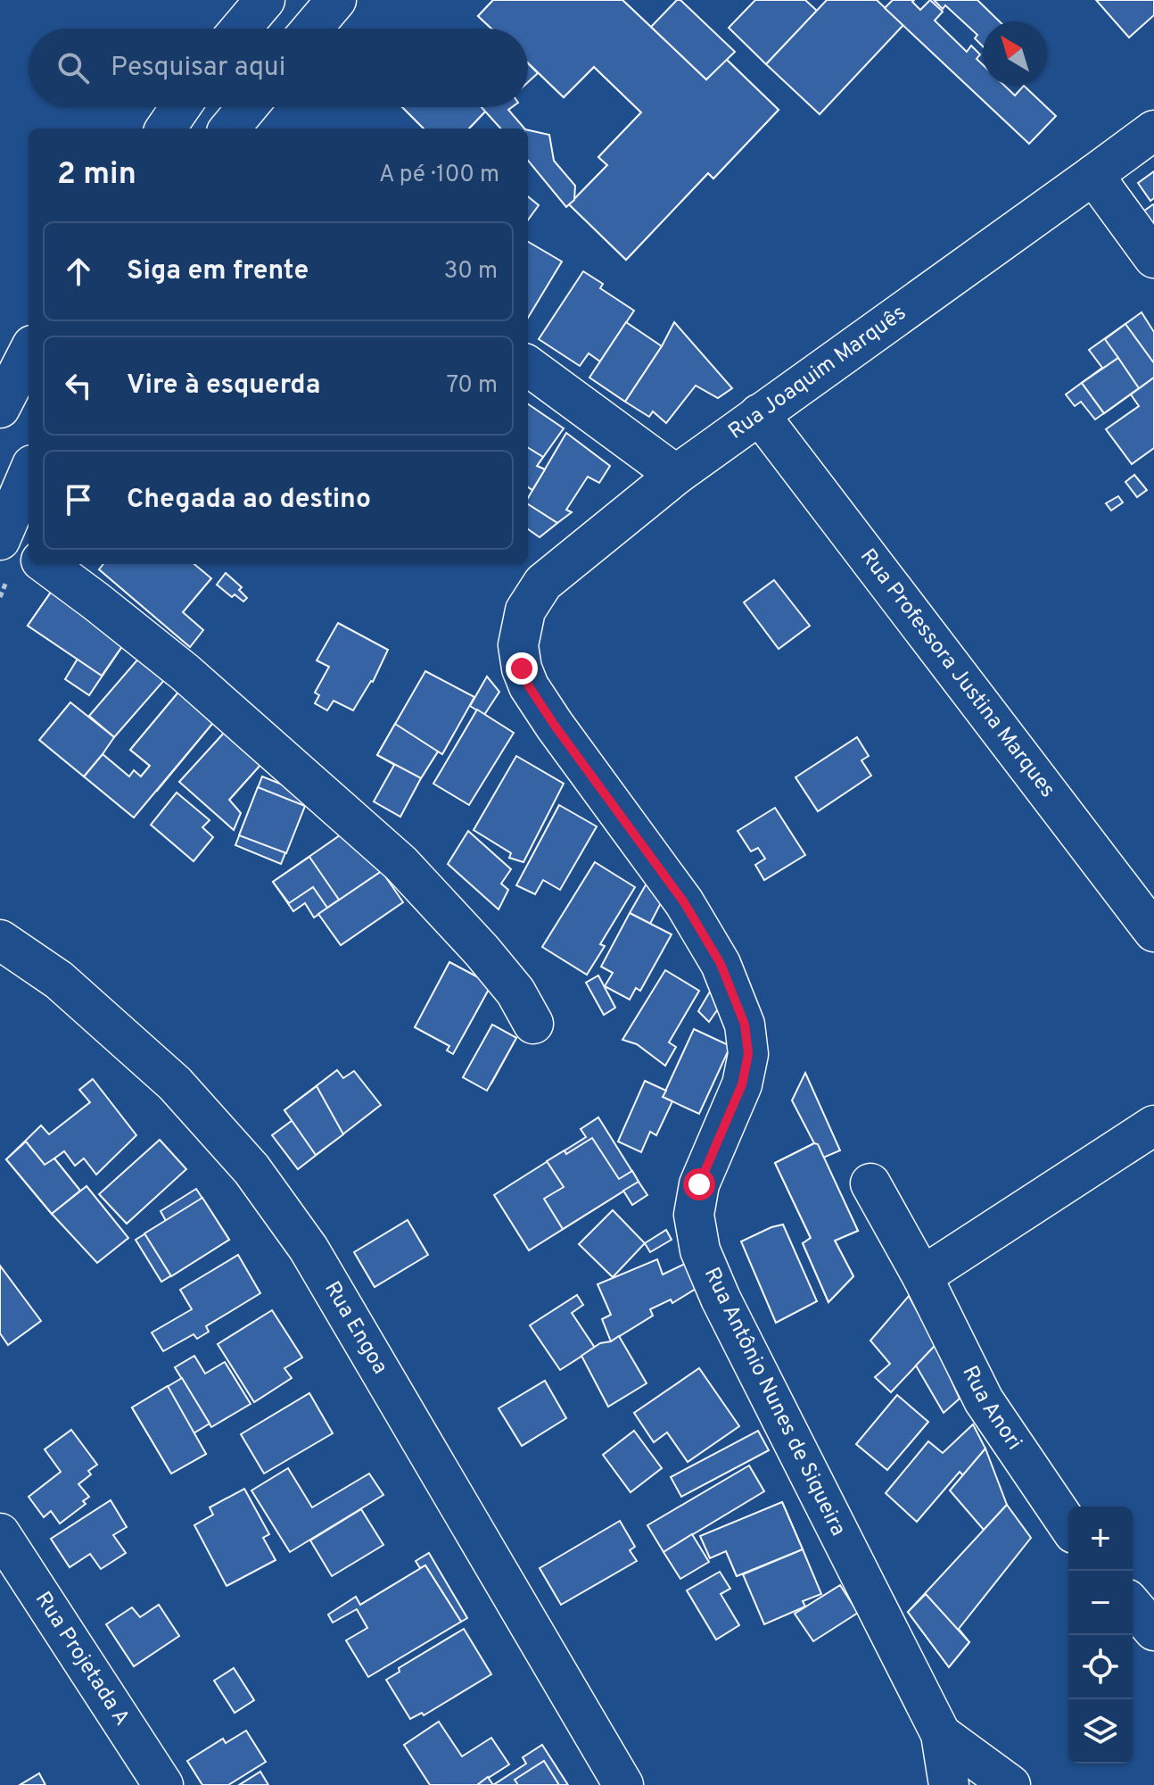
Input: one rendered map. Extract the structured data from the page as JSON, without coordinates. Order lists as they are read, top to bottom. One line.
{"streets":{"street":["Rua Joaquim Marquês","Rua Professora Justina Marques","Rua Engoa","Rua Antônio Nunes de Siqueira","Rua Anori","Rua Projetada A"]},"crossings":[["Rua Joaquim Marquês","Rua Professora Justina Marques"],["Rua Joaquim Marquês","Rua Antônio Nunes de Siqueira"]],"north":"top left","page":{"search":"Pesquisar aqui","heading":["2 min","A pé · 100 m"],"list":[["Siga em frente","30 m"],["Vire à esquerda","70 m"],"Chegada ao destino"],"map_buttons":["+","−"]}}
